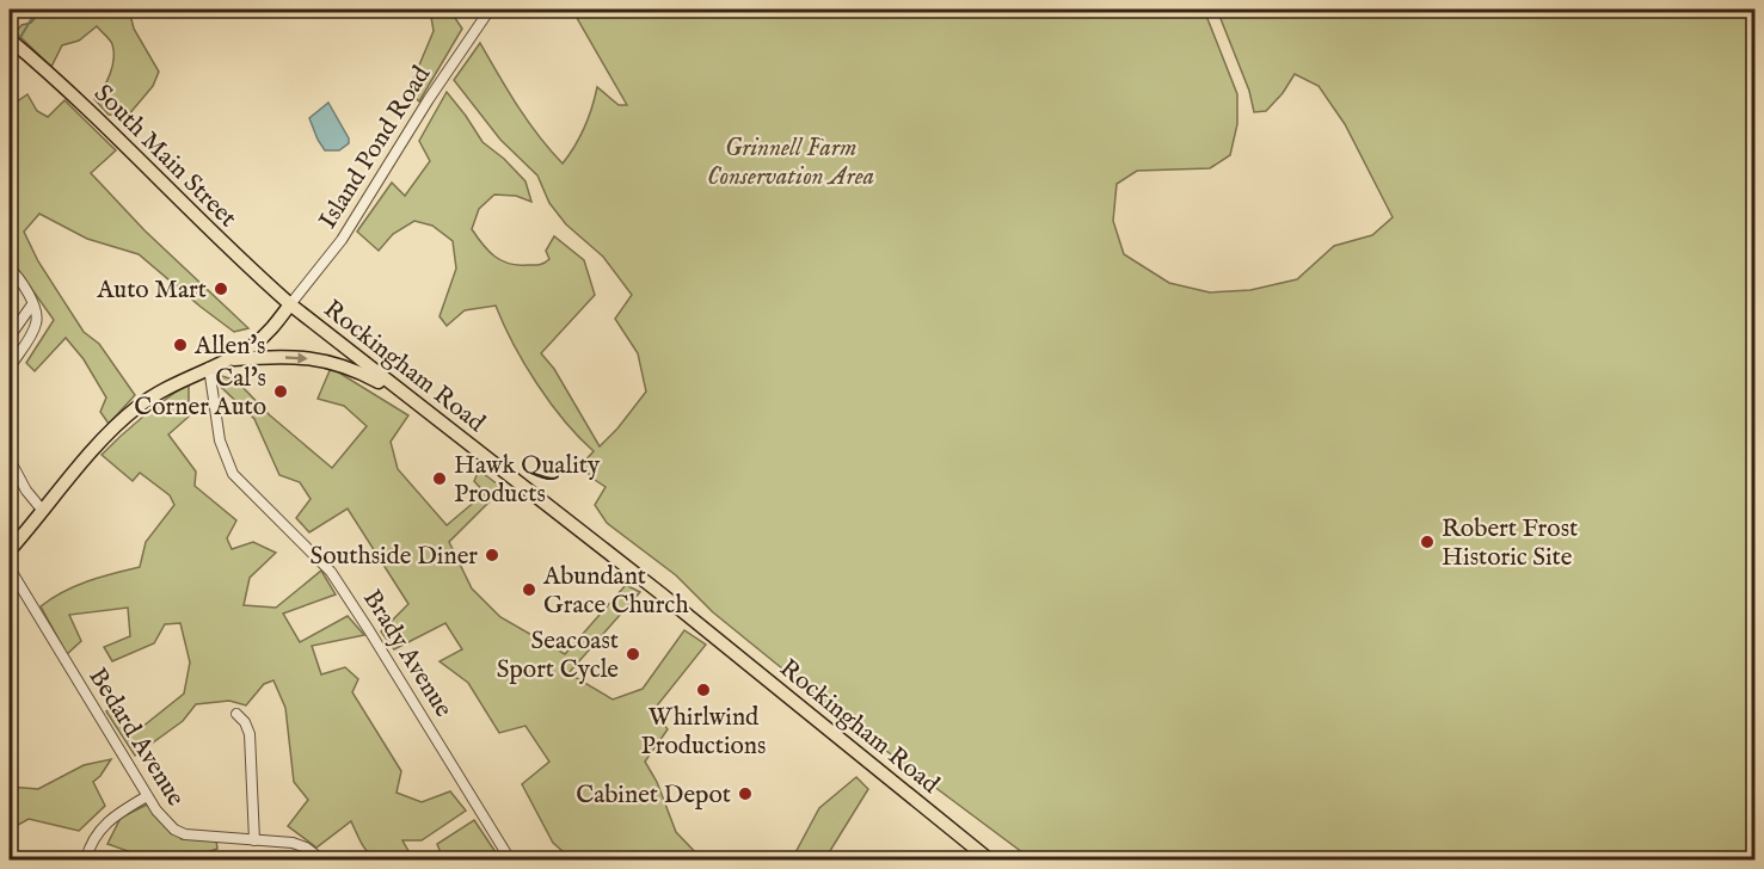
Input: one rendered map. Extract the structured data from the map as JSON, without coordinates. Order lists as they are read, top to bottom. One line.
{"streets":{"main road":["South Main Street","Rockingham Road"],"street":["Island Pond Road","Brady Avenue","Bedard Avenue"]},"crossings":[["Island Pond Road","South Main Street"],["Island Pond Road","Rockingham Road"],["South Main Street","Rockingham Road"],["Rockingham Road","Brady Avenue"]],"parks":["Grinnell Farm Conservation Area"],"places":["Auto Mart","Allen's","Cal's Corner Auto","Hawk Quality Products","Robert Frost Historic Site","Southside Diner","Abundant Grace Church","Seacoast Sport Cycle","Whirlwind Productions","Cabinet Depot"]}
